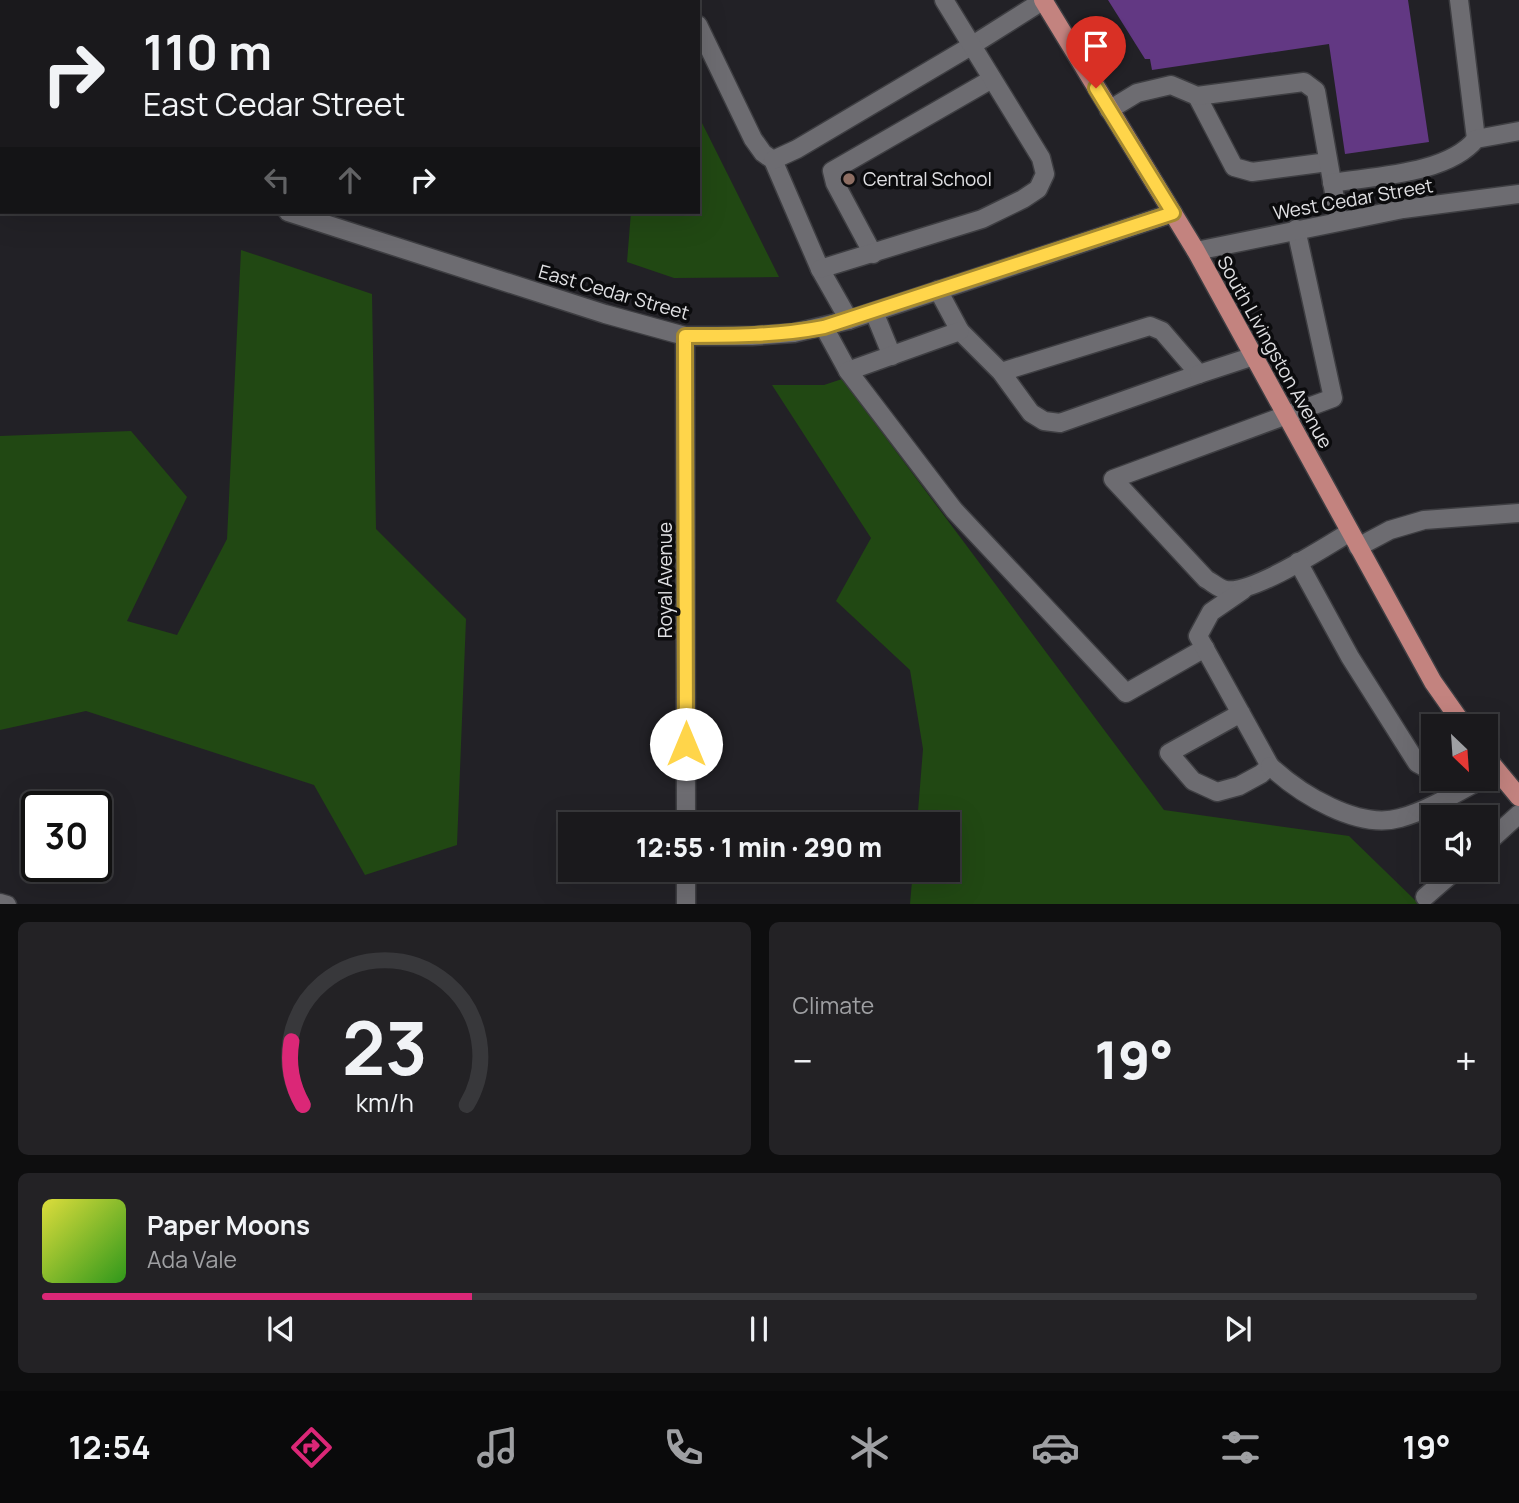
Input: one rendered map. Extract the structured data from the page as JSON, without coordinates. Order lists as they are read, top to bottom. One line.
{"streets":{"main road":["South Livingston Avenue"],"street":["West Cedar Street","East Cedar Street","Royal Avenue"]},"crossings":[["West Cedar Street","South Livingston Avenue"],["East Cedar Street","South Livingston Avenue"],["East Cedar Street","Royal Avenue"]],"places":["Central School"],"north":"bottom right","page":{"turn":["110 m","East Cedar Street"],"limit":"30","trip":"12:55 · 1 min · 290 m","tile":"Climate","heat":["−","19°","+"],"song":["Paper Moons","Ada Vale"],"tabs":["12:54","19°"],"gauge":["23","km/h"]}}
